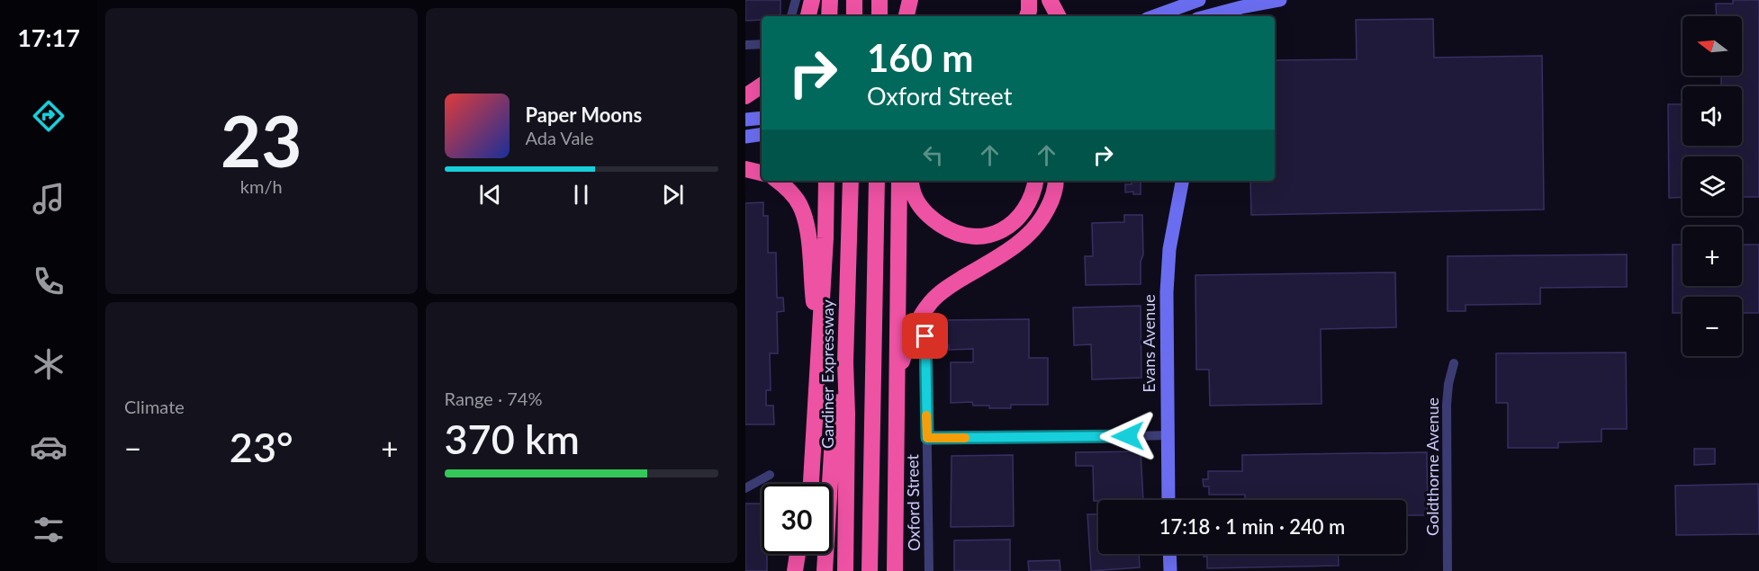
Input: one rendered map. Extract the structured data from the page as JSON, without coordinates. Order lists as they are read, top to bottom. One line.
{"streets":{"highway":["Gardiner Expressway"],"main road":["Evans Avenue"],"street":["Goldthorne Avenue","Oxford Street"]},"north":"left","page":{"tabs":"17:17","tile":[["23","km/h"],"Climate",["Range · 74%","370 km"]],"map_buttons":["+","−"],"turn":["160 m","Oxford Street"],"song":["Paper Moons","Ada Vale"],"heat":["−","23°","+"],"limit":"30","trip":"17:18 · 1 min · 240 m"}}
